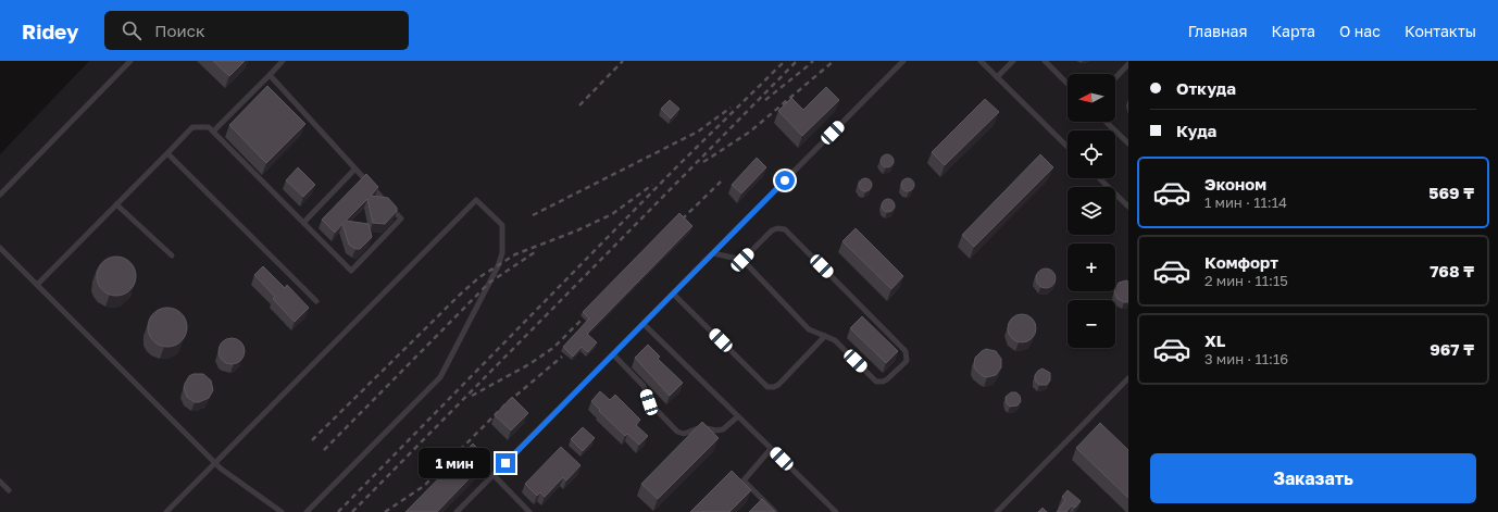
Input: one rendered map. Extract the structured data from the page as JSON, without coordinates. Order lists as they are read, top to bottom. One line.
{"north":"left","page":{"header":"Ridey","search":"Поиск","nav":["Главная","Карта","О нас","Контакты"],"banner":["Откуда","Куда"],"map_buttons":["+","−"],"list":[{"name":"Эконом","note":"1 мин · 11:14","value":"569 ₸"},{"name":"Комфорт","note":"2 мин · 11:15","value":"768 ₸"},{"name":"XL","note":"3 мин · 11:16","value":"967 ₸"}],"buttons":"Заказать","bubble":"1 мин"}}
